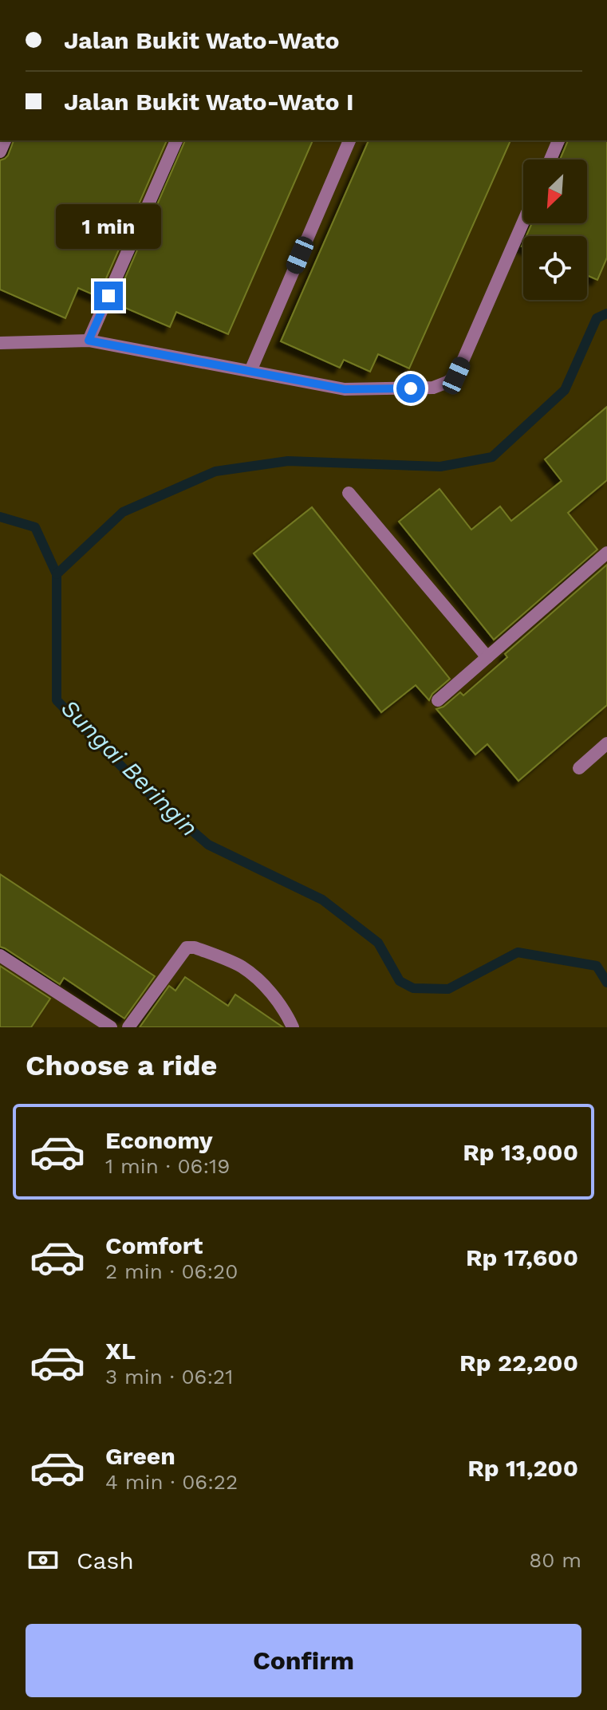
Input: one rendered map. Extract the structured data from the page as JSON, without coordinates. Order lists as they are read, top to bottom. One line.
{"water":["Sungai Beringin"],"north":"bottom left","page":{"banner":["Jalan Bukit Wato-Wato","Jalan Bukit Wato-Wato I"],"bubble":"1 min","heading":"Choose a ride","list":[{"name":"Economy","note":"1 min · 06:19","value":"Rp 13,000"},{"name":"Comfort","note":"2 min · 06:20","value":"Rp 17,600"},{"name":"XL","note":"3 min · 06:21","value":"Rp 22,200"},{"name":"Green","note":"4 min · 06:22","value":"Rp 11,200"}],"pay":["Cash","80 m"],"buttons":"Confirm"}}
